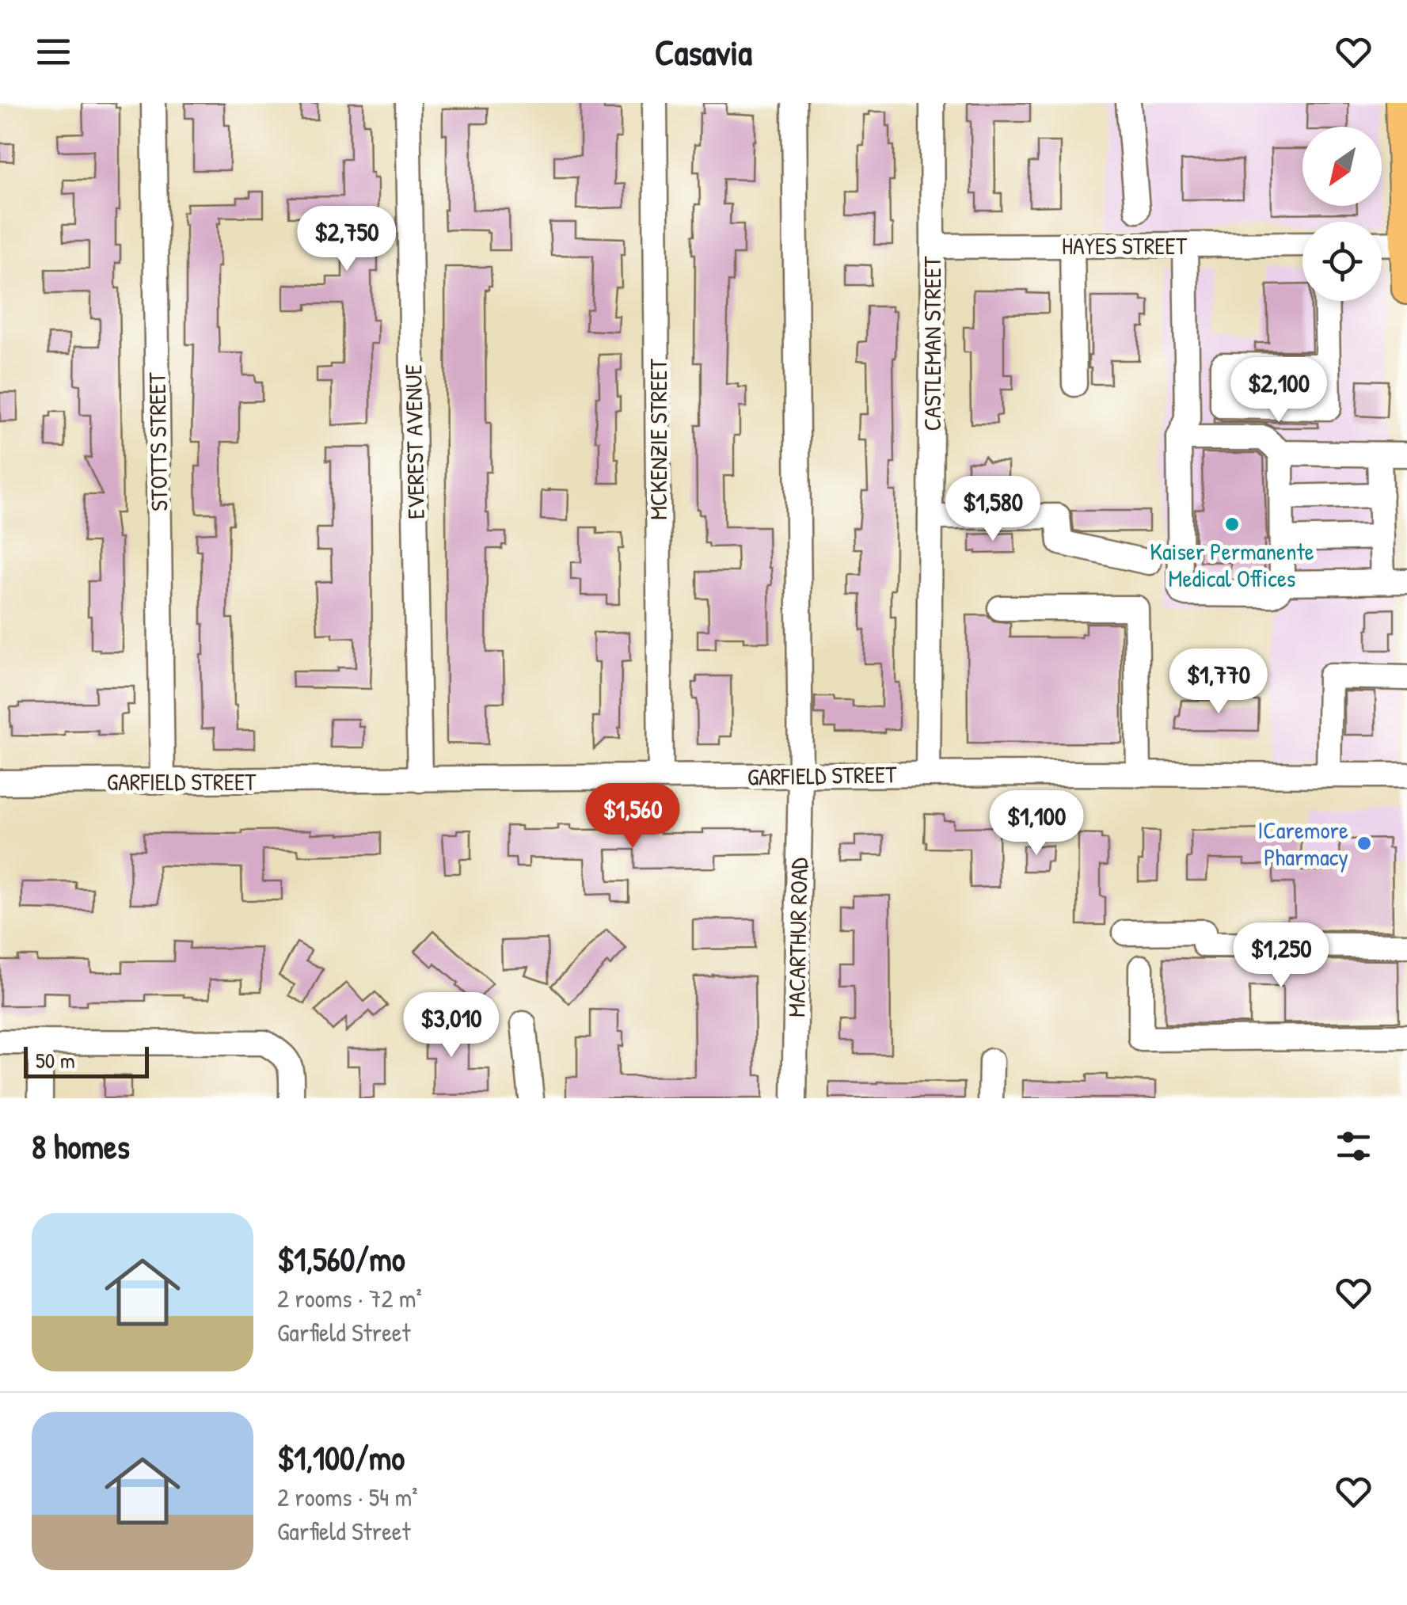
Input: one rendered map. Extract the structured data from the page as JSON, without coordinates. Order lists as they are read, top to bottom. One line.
{"streets":{"street":["HAYES STREET","CASTLEMAN STREET","MCKENZIE STREET","STOTTS STREET","EVEREST AVENUE","GARFIELD STREET","MACARTHUR ROAD"]},"crossings":[["HAYES STREET","CASTLEMAN STREET"],["CASTLEMAN STREET","GARFIELD STREET"],["MCKENZIE STREET","GARFIELD STREET"],["STOTTS STREET","GARFIELD STREET"],["EVEREST AVENUE","GARFIELD STREET"],["GARFIELD STREET","MACARTHUR ROAD"]],"places":["Kaiser Permanente Medical Offices","ICaremore Pharmacy"],"scale_bar":"50 m","north":"bottom left","page":{"header":"Casavia","price":["$2,750","$2,100","$1,580","$1,770","$1,560","$1,100","$1,250","$3,010"],"scale":"50 m","heading":"8 homes","list":[{"name":"$1,560/mo","note":"2 rooms · 72 m² · Garfield Street"},{"name":"$1,100/mo","note":"2 rooms · 54 m² · Garfield Street"}]}}
